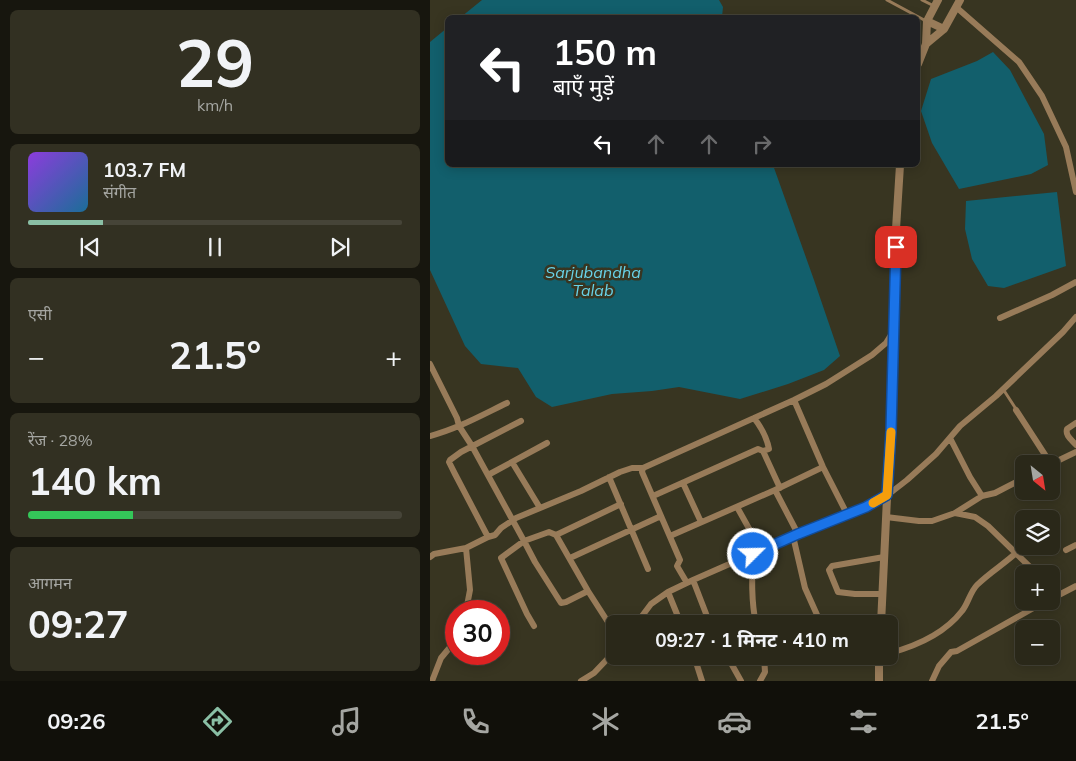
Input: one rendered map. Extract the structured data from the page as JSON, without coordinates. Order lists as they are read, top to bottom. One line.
{"water":["Sarjubandha Talab"],"north":"bottom right","page":{"tile":[["29","km/h"],"एसी",["रेंज · 28%","140 km"],["आगमन","09:27"]],"turn":["150 m","बाएँ मुड़ें"],"song":["103.7 FM","संगीत"],"heat":["−","21.5°","+"],"map_buttons":["+","−"],"limit":"30","trip":"09:27 · 1 मिनट · 410 m","tabs":["09:26","21.5°"]}}
